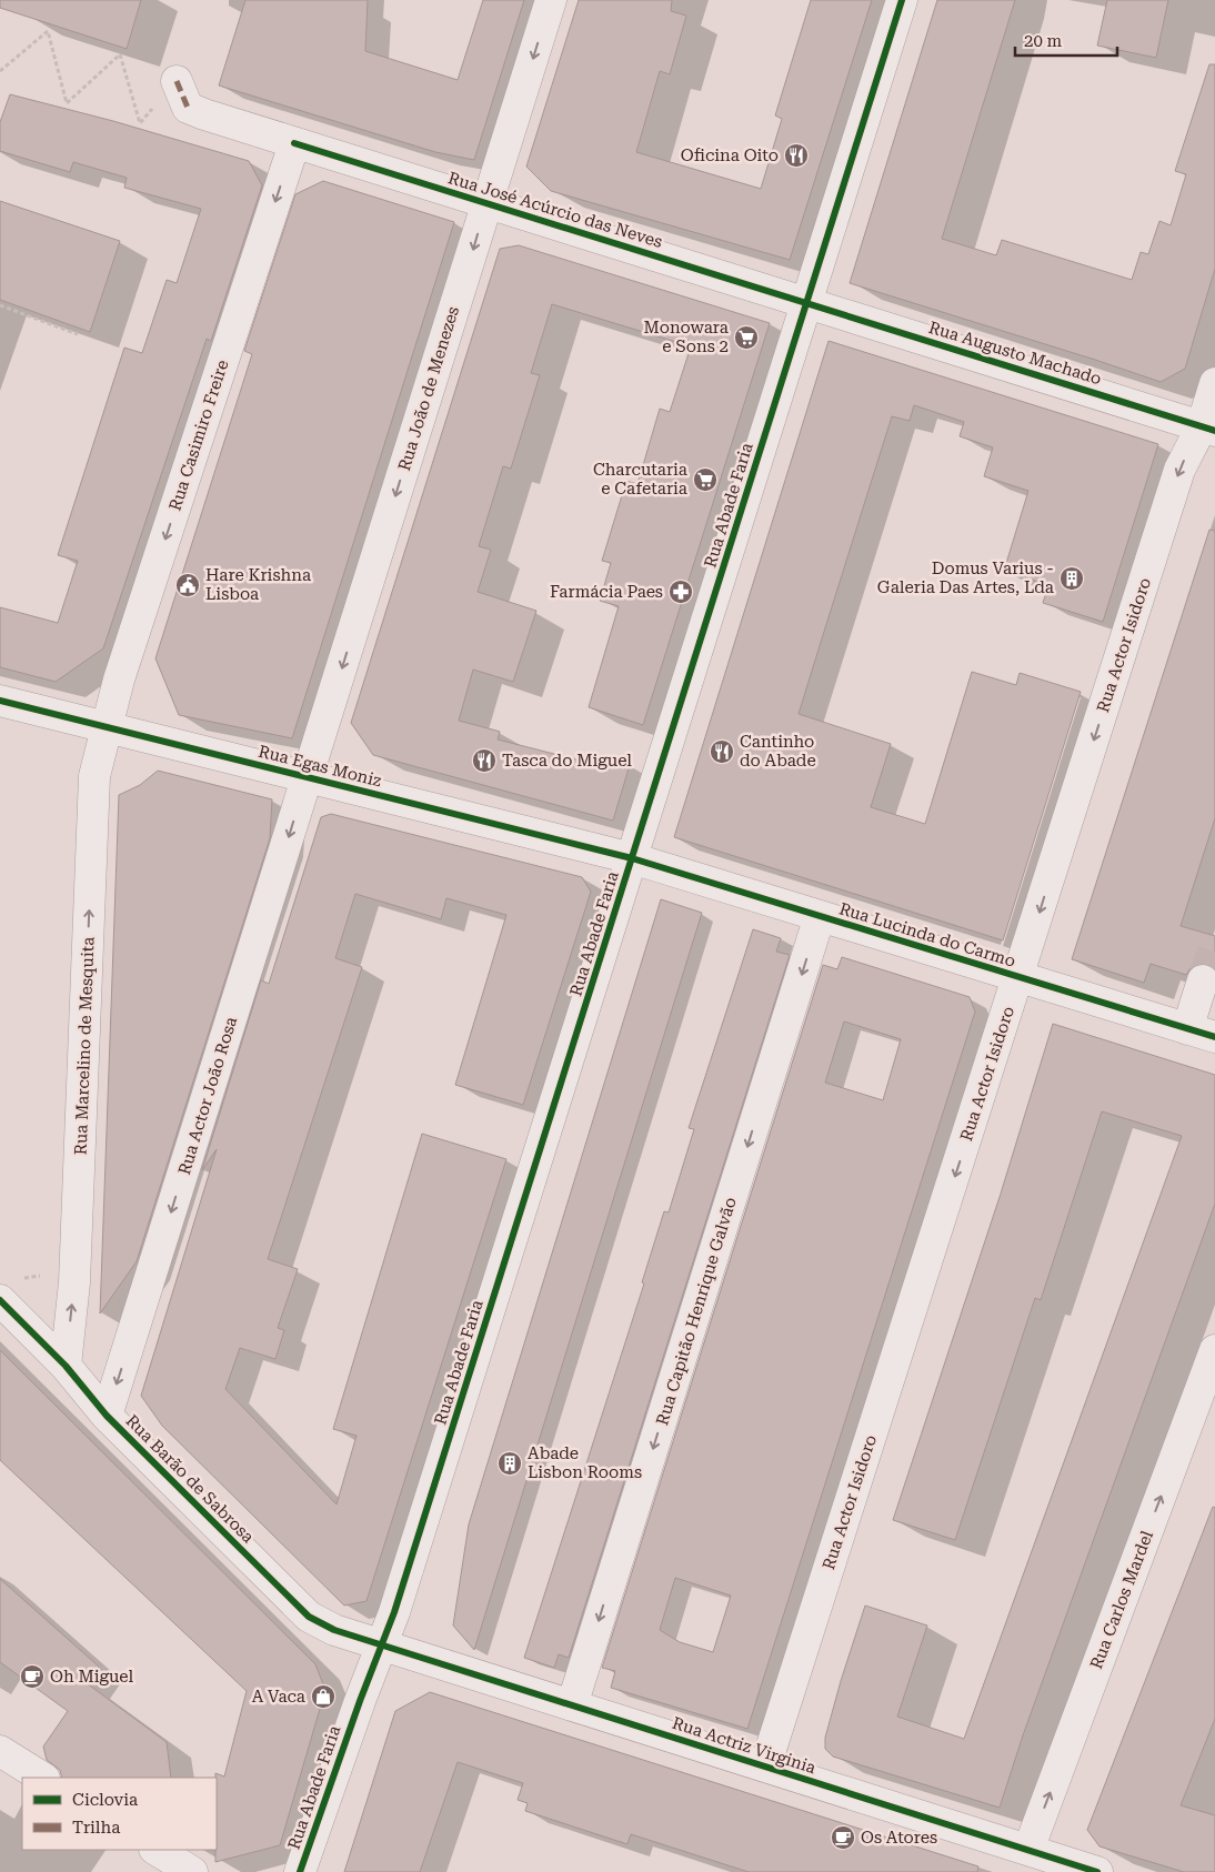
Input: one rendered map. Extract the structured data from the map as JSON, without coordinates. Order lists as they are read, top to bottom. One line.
{"streets":{"street":["Rua José Acúrcio das Neves","Rua Augusto Machado","Rua João de Menezes","Rua Casimiro Freire","Rua Abade Faria","Rua Actor Isidoro","Rua Egas Moniz","Rua Lucinda do Carmo","Rua Marcelino de Mesquita","Rua Actor João Rosa","Rua Capitão Henrique Galvão","Rua Barão de Sabrosa","Rua Carlos Mardel","Rua Actriz Virginia"]},"crossings":[["Rua José Acúrcio das Neves","Rua Augusto Machado"],["Rua José Acúrcio das Neves","Rua João de Menezes"],["Rua José Acúrcio das Neves","Rua Casimiro Freire"],["Rua José Acúrcio das Neves","Rua Abade Faria"],["Rua Augusto Machado","Rua Abade Faria"],["Rua Augusto Machado","Rua Actor Isidoro"],["Rua João de Menezes","Rua Egas Moniz"],["Rua João de Menezes","Rua Actor João Rosa"],["Rua Casimiro Freire","Rua Egas Moniz"],["Rua Casimiro Freire","Rua Marcelino de Mesquita"],["Rua Abade Faria","Rua Egas Moniz"],["Rua Abade Faria","Rua Lucinda do Carmo"],["Rua Abade Faria","Rua Barão de Sabrosa"],["Rua Abade Faria","Rua Actriz Virginia"],["Rua Actor Isidoro","Rua Lucinda do Carmo"],["Rua Actor Isidoro","Rua Actriz Virginia"],["Rua Egas Moniz","Rua Lucinda do Carmo"],["Rua Egas Moniz","Rua Marcelino de Mesquita"],["Rua Egas Moniz","Rua Actor João Rosa"],["Rua Lucinda do Carmo","Rua Capitão Henrique Galvão"],["Rua Marcelino de Mesquita","Rua Barão de Sabrosa"],["Rua Actor João Rosa","Rua Barão de Sabrosa"],["Rua Capitão Henrique Galvão","Rua Actriz Virginia"],["Rua Barão de Sabrosa","Rua Actriz Virginia"],["Rua Carlos Mardel","Rua Actriz Virginia"]],"one_way":["Rua João de Menezes","Rua Casimiro Freire","Rua Actor Isidoro","Rua Marcelino de Mesquita","Rua Actor João Rosa","Rua Capitão Henrique Galvão","Rua Carlos Mardel"],"places":{"restaurant":["Oficina Oito","Cantinho do Abade","Tasca do Miguel"],"supermarket":["Monowara e Sons 2","Charcutaria e Cafetaria"],"building":["Domus Varius - Galeria Das Artes, Lda","Abade Lisbon Rooms"],"public building":["Hare Krishna Lisboa"],"pharmacy":["Farmácia Paes"],"cafe":["Oh Miguel","Os Atores"],"shop":["A Vaca"]},"legend":["Ciclovia","Trilha"],"scale_bar":"20 m"}
